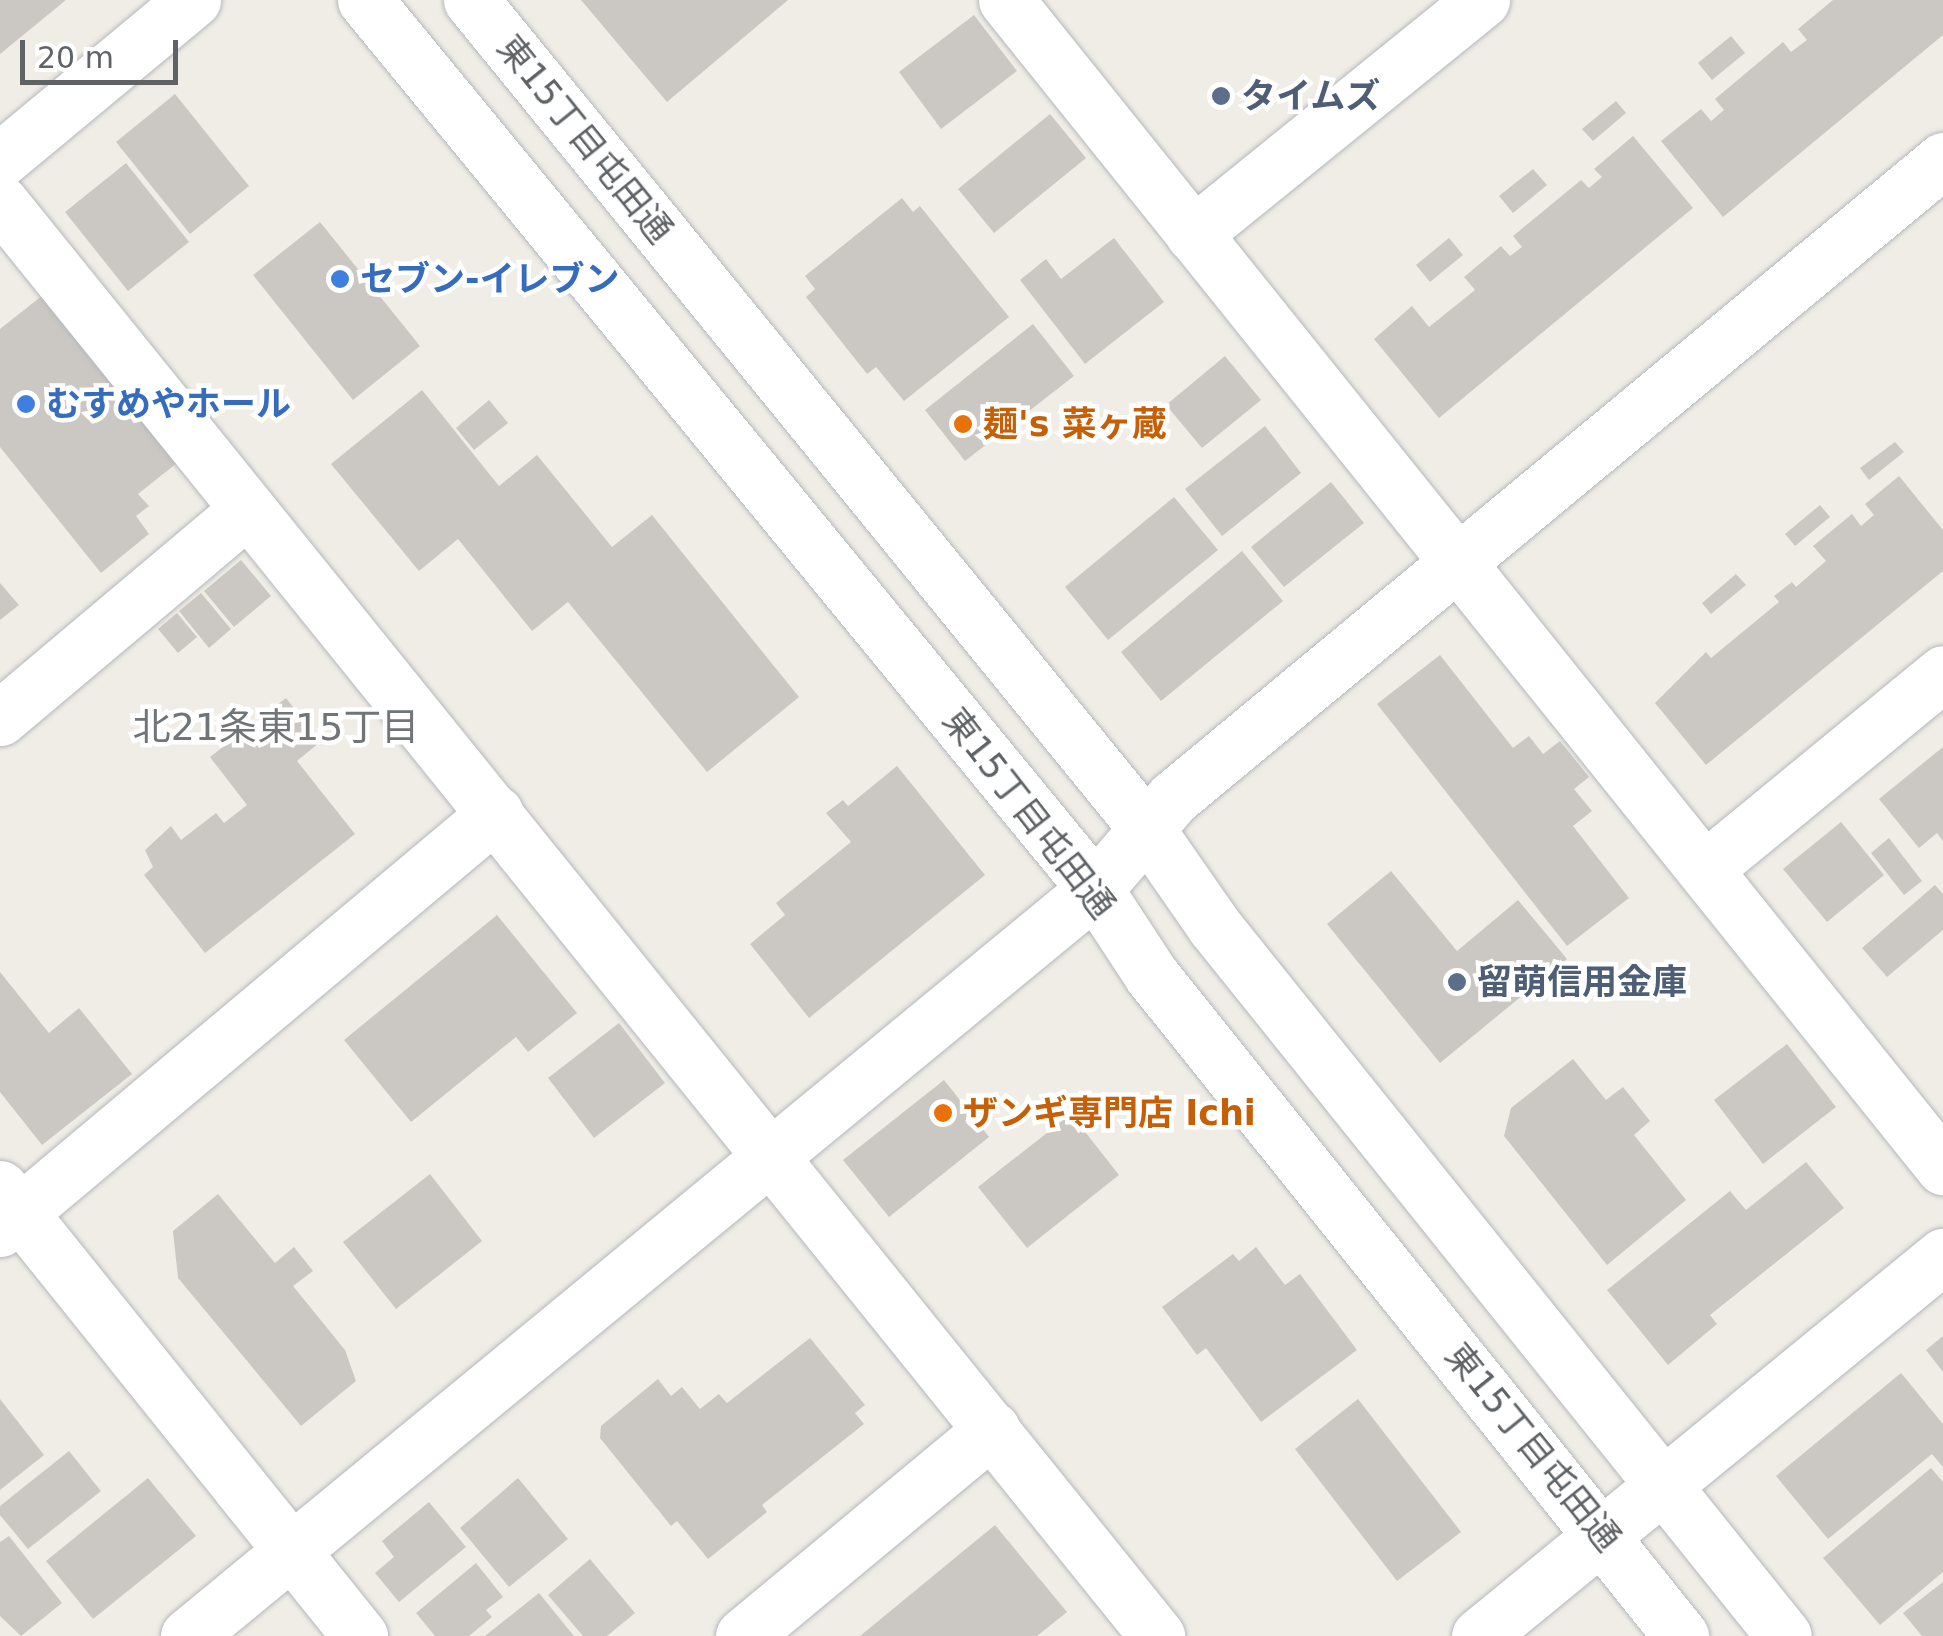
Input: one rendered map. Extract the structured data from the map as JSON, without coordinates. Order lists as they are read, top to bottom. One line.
{"streets":{"street":["東15丁目屯田通"]},"districts":["北21条東15丁目"],"places":["タイムズ","セブン-イレブン","むすめやホール","麺's 菜ヶ蔵","留萌信用金庫","ザンギ専門店 Ichi"],"scale_bar":"20 m"}
